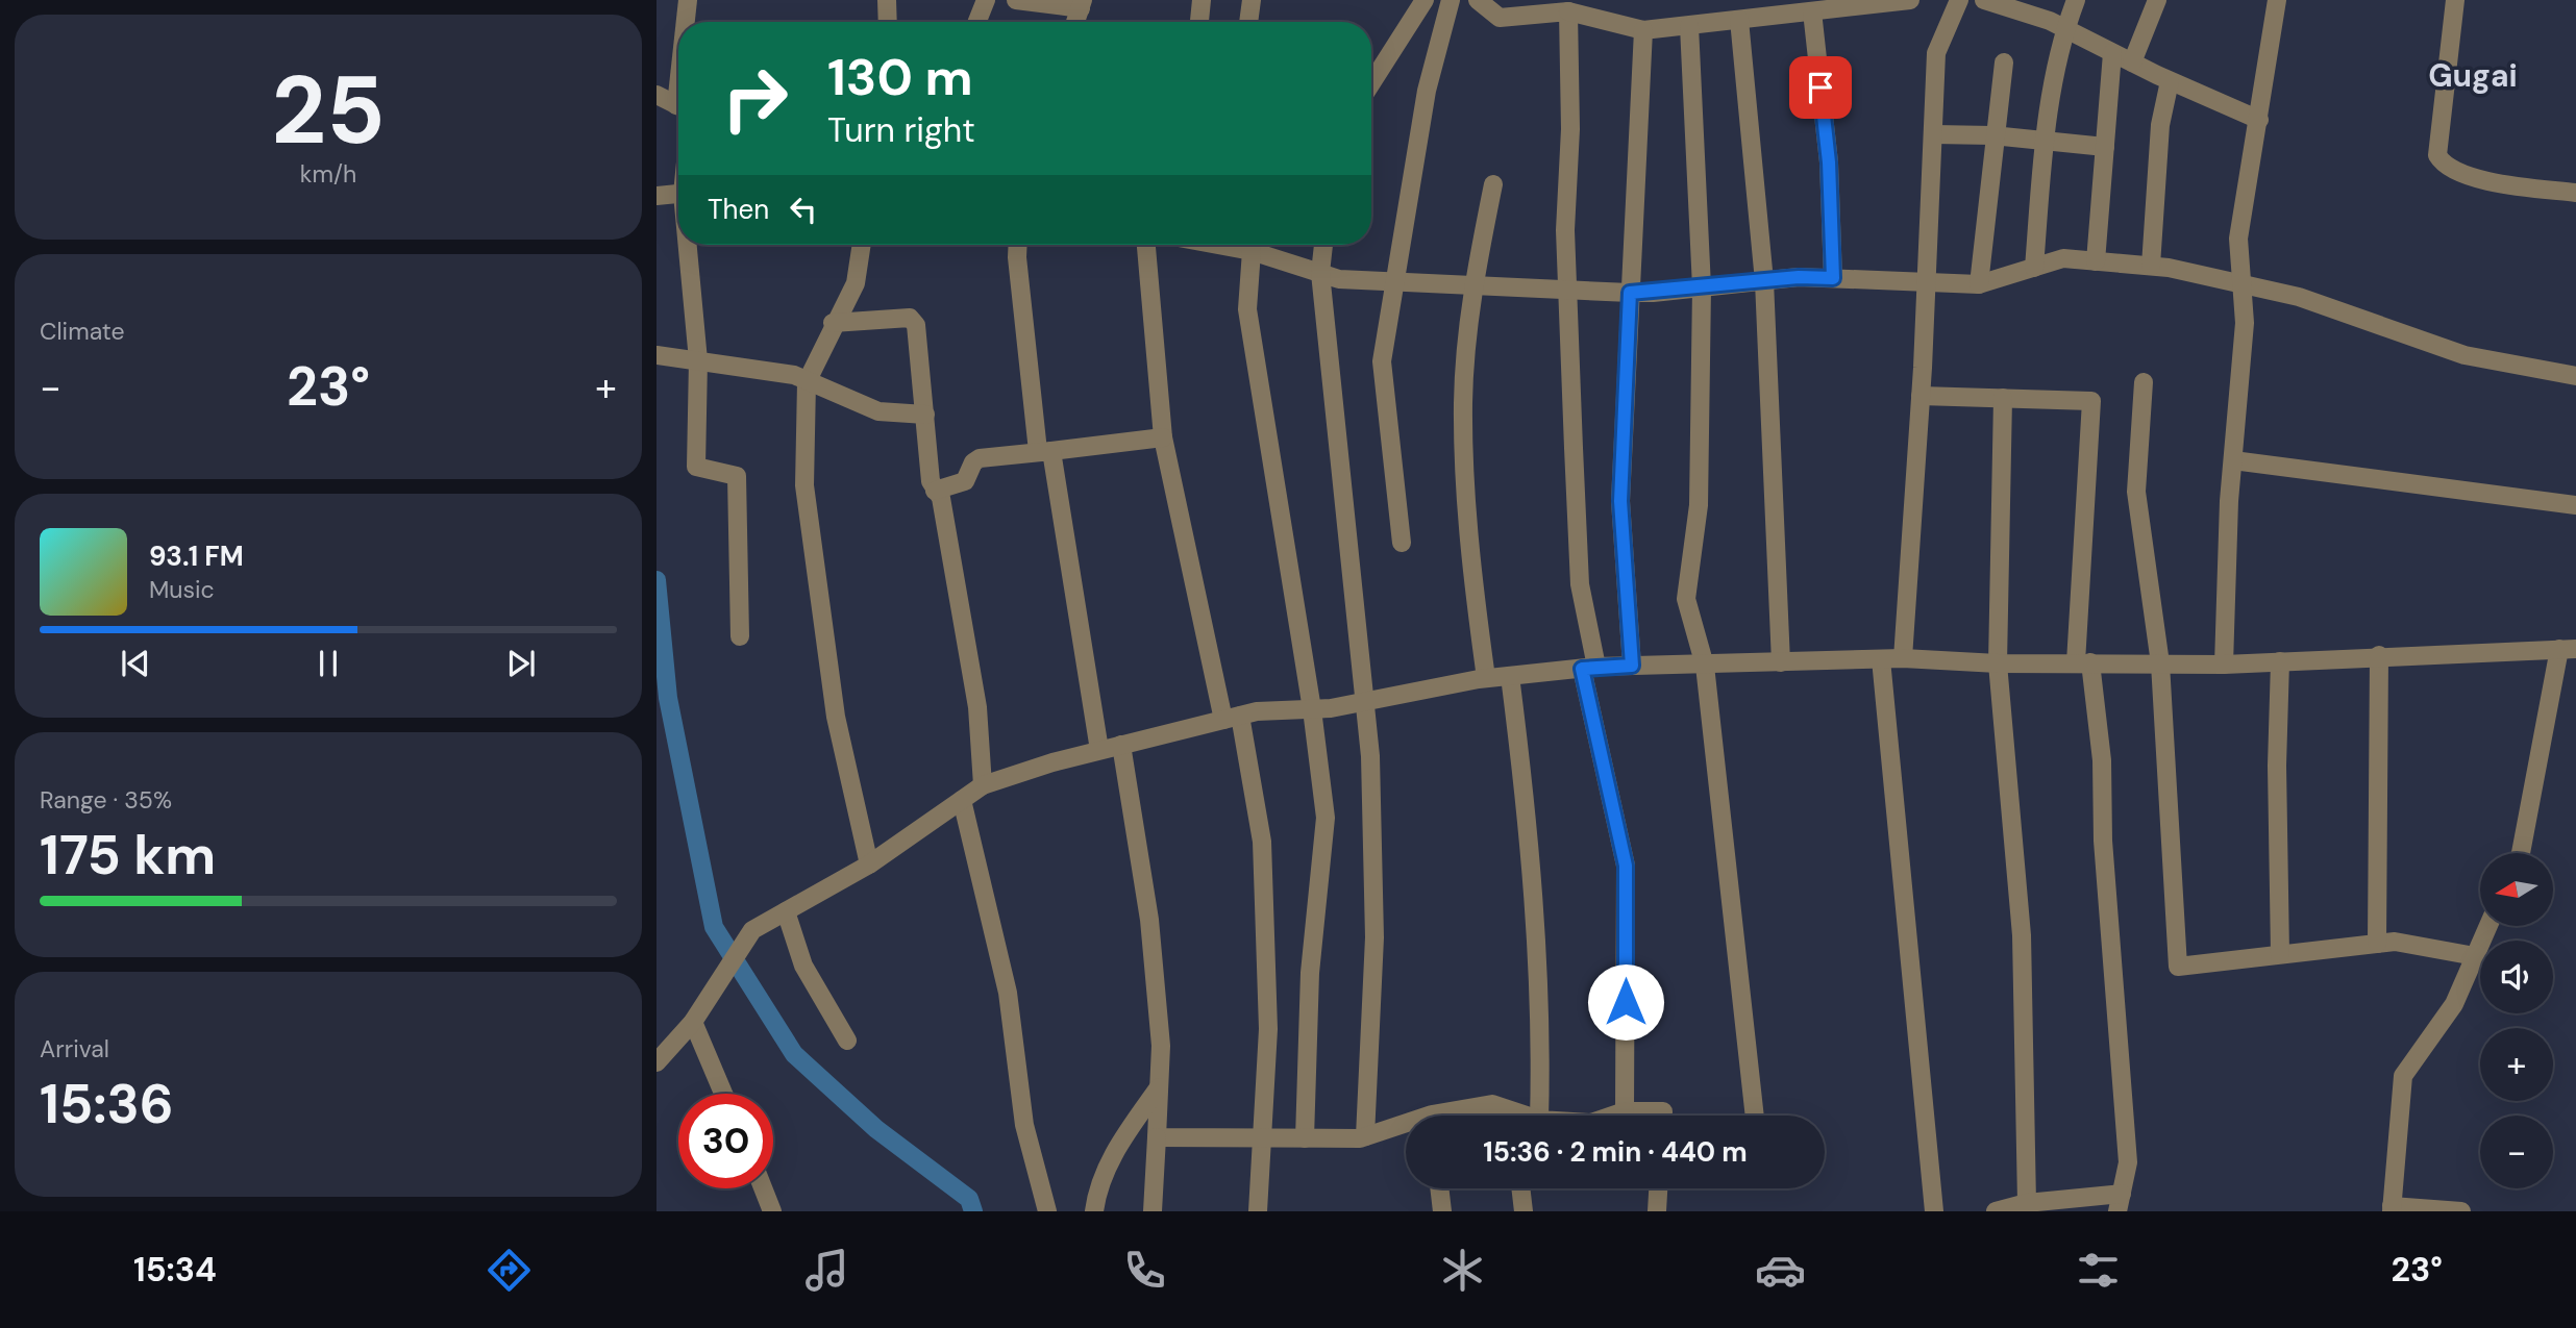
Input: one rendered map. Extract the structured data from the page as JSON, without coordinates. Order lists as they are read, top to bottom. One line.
{"districts":["Gugai"],"north":"left","page":{"tile":[["25","km/h"],"Climate",["Range · 35%","175 km"],["Arrival","15:36"]],"turn":["130 m","Turn right"],"then":"Then","heat":["−","23°","+"],"song":["93.1 FM","Music"],"map_buttons":["+","−"],"limit":"30","trip":"15:36 · 2 min · 440 m","tabs":["15:34","23°"]}}
